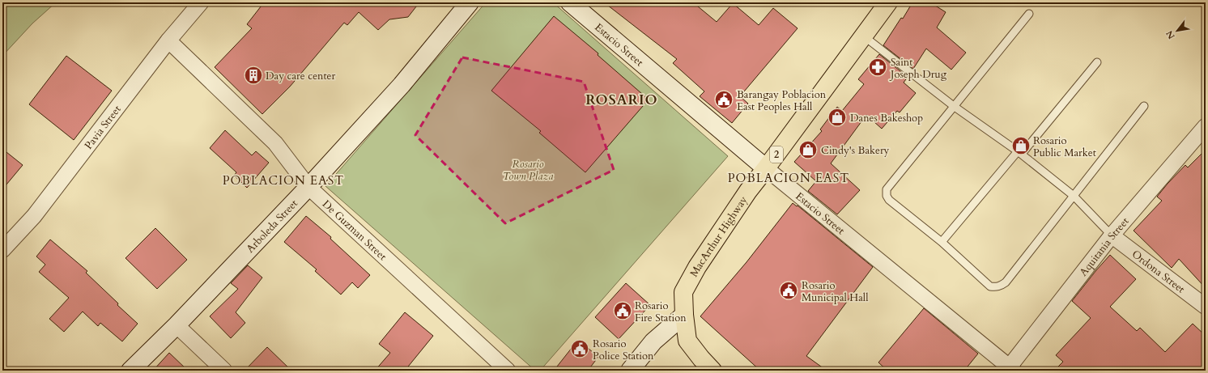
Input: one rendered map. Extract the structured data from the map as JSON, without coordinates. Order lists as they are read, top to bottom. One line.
{"streets":{"highway":["2","MacArthur Highway"],"main road":["Estacio Street","Arboleda Street"],"street":["Pavia Street","De Guzman Street","Aquitania Street","Ordona Street"]},"crossings":[["Estacio Street","MacArthur Highway"],["Estacio Street","Aquitania Street"],["Pavia Street","De Guzman Street"],["Arboleda Street","De Guzman Street"],["Aquitania Street","Ordona Street"]],"districts":["ROSARIO","POBLACION EAST","POBLACION EAST"],"parks":["Rosario Town Plaza"],"places":{"pharmacy":["Saint Joseph Drug"],"building":["Day care center"],"public building":["Barangay Poblacion East Peoples Hall","Rosario Municipal Hall","Rosario Fire Station","Rosario Police Station"],"shop":["Danes Bakeshop","Rosario Public Market","Cindy's Bakery"]},"north":"bottom left"}
